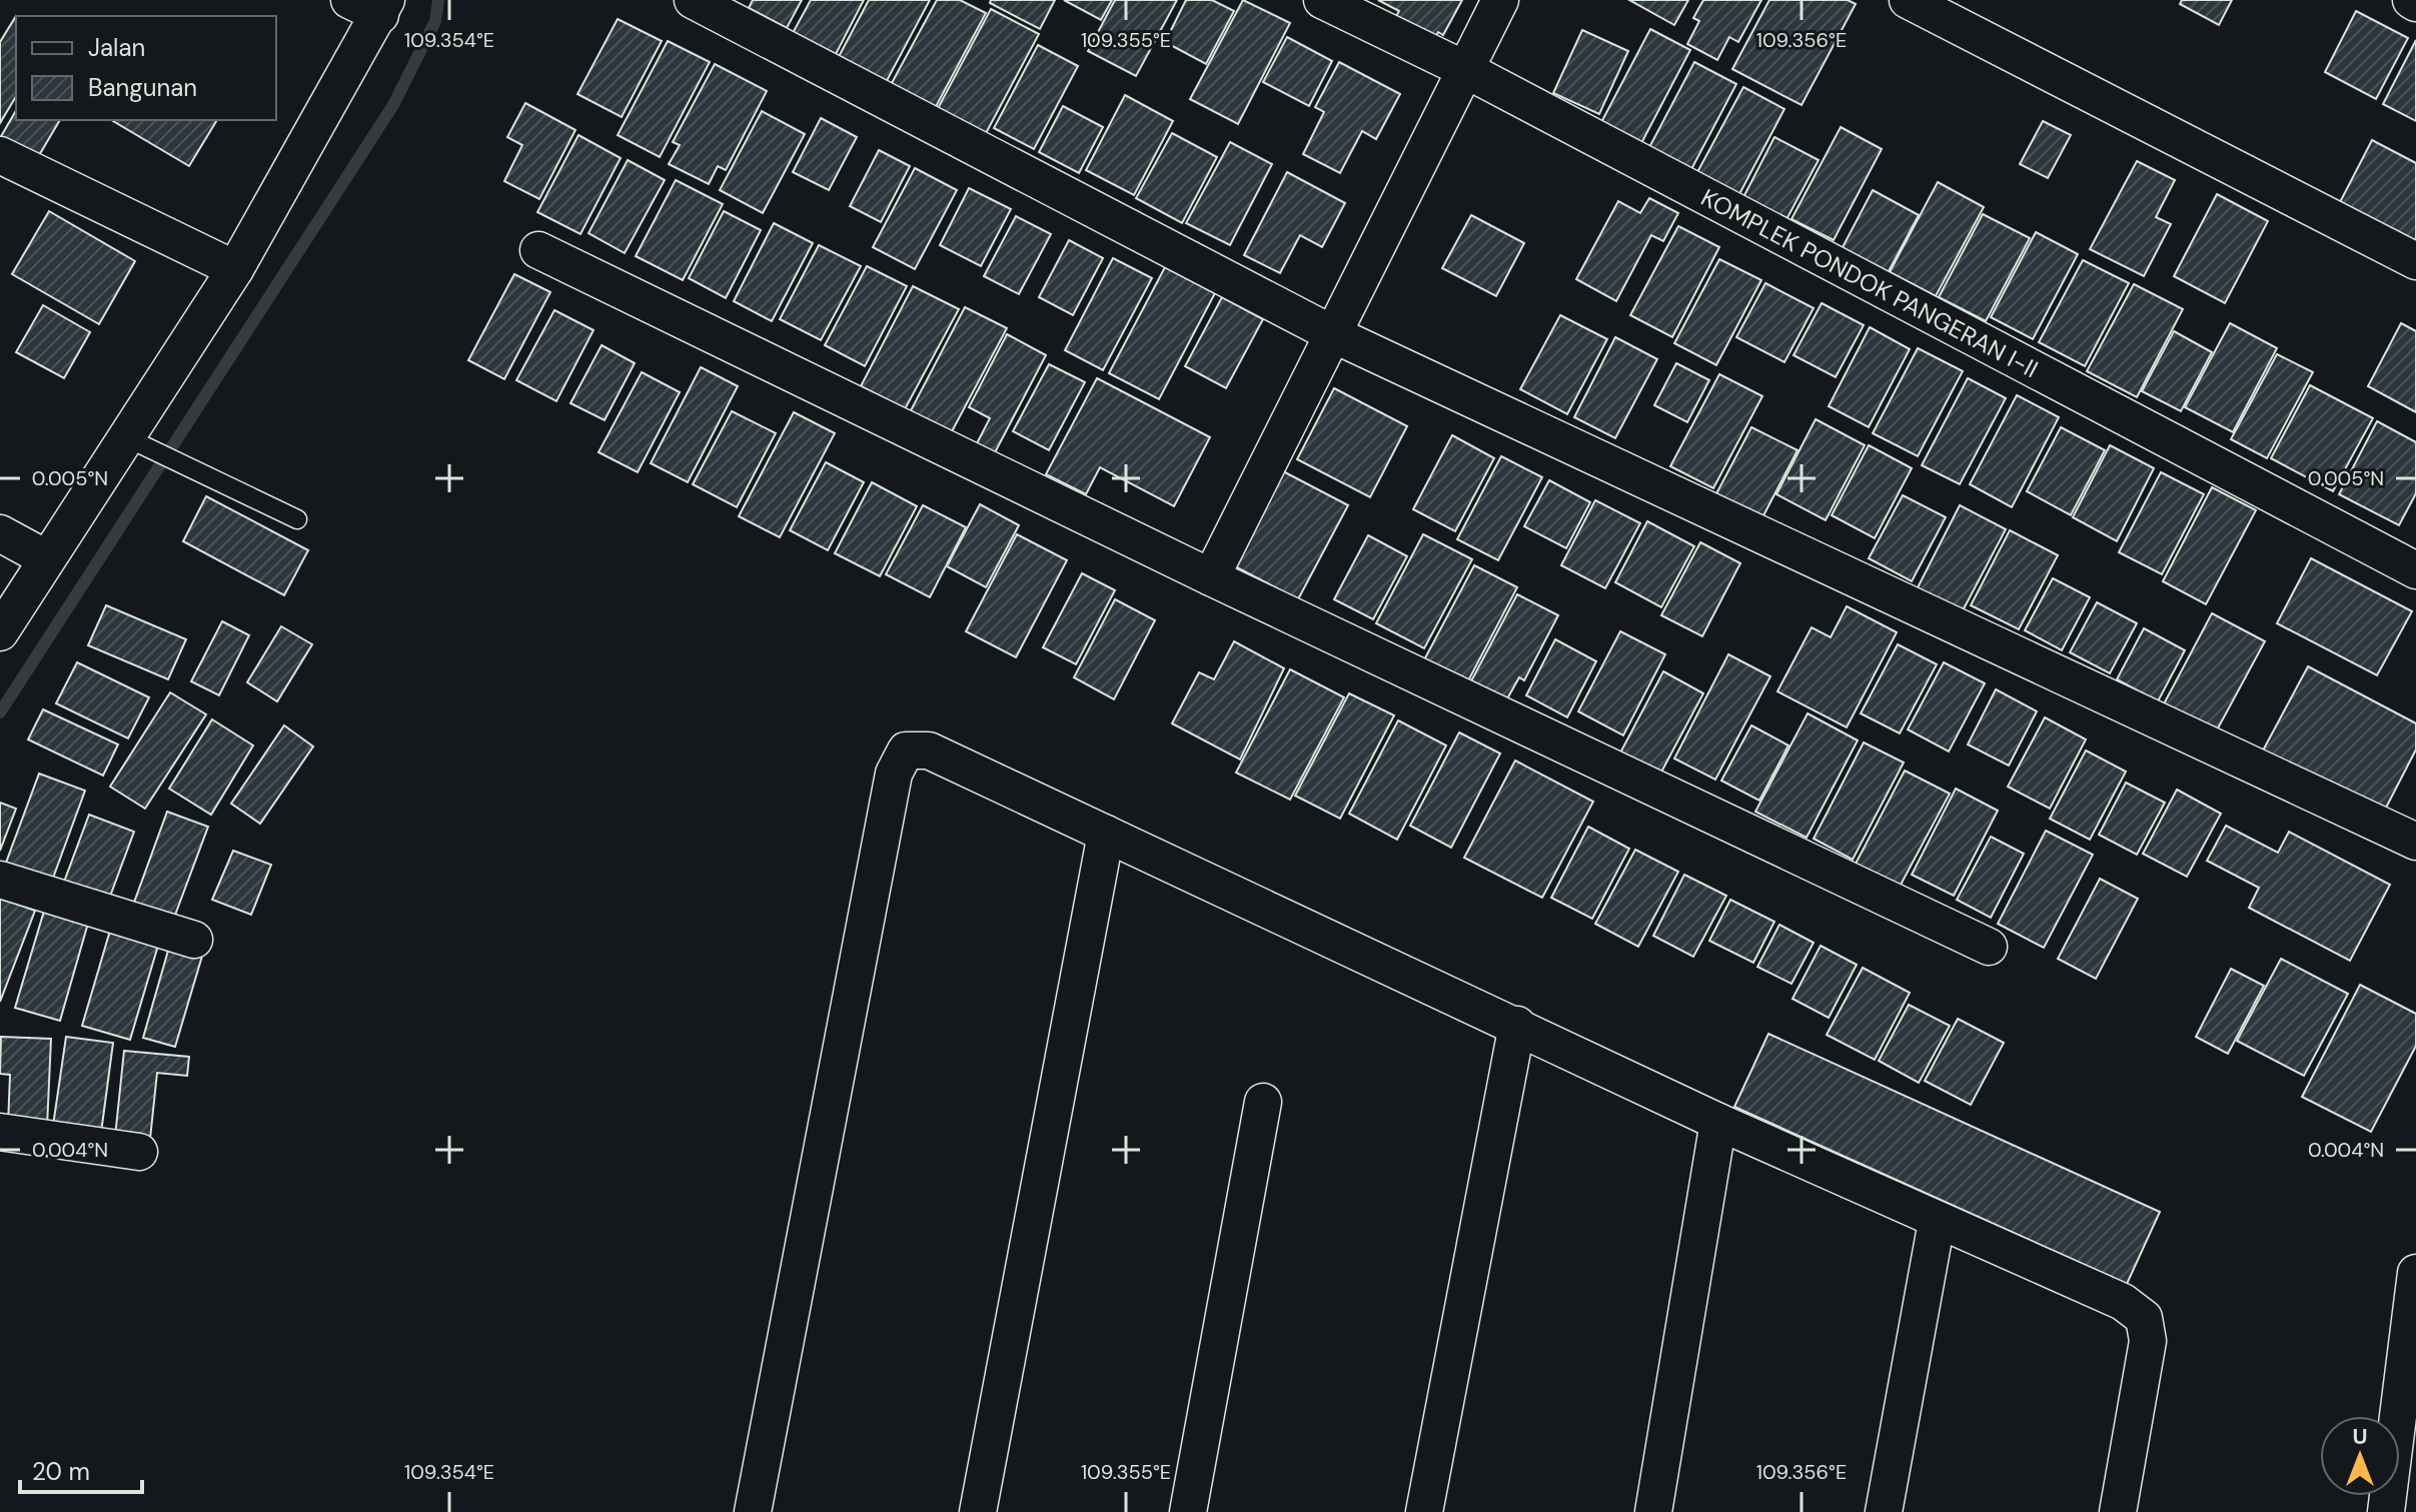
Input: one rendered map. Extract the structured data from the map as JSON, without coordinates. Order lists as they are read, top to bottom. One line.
{"streets":{"street":["KOMPLEK PONDOK PANGERAN I-II"]},"legend":["Jalan","Bangunan"],"scale_bar":"20 m","north":"top","coordinates":["109.354°E","109.355°E","109.356°E","0.005°N","0.004°N"]}
